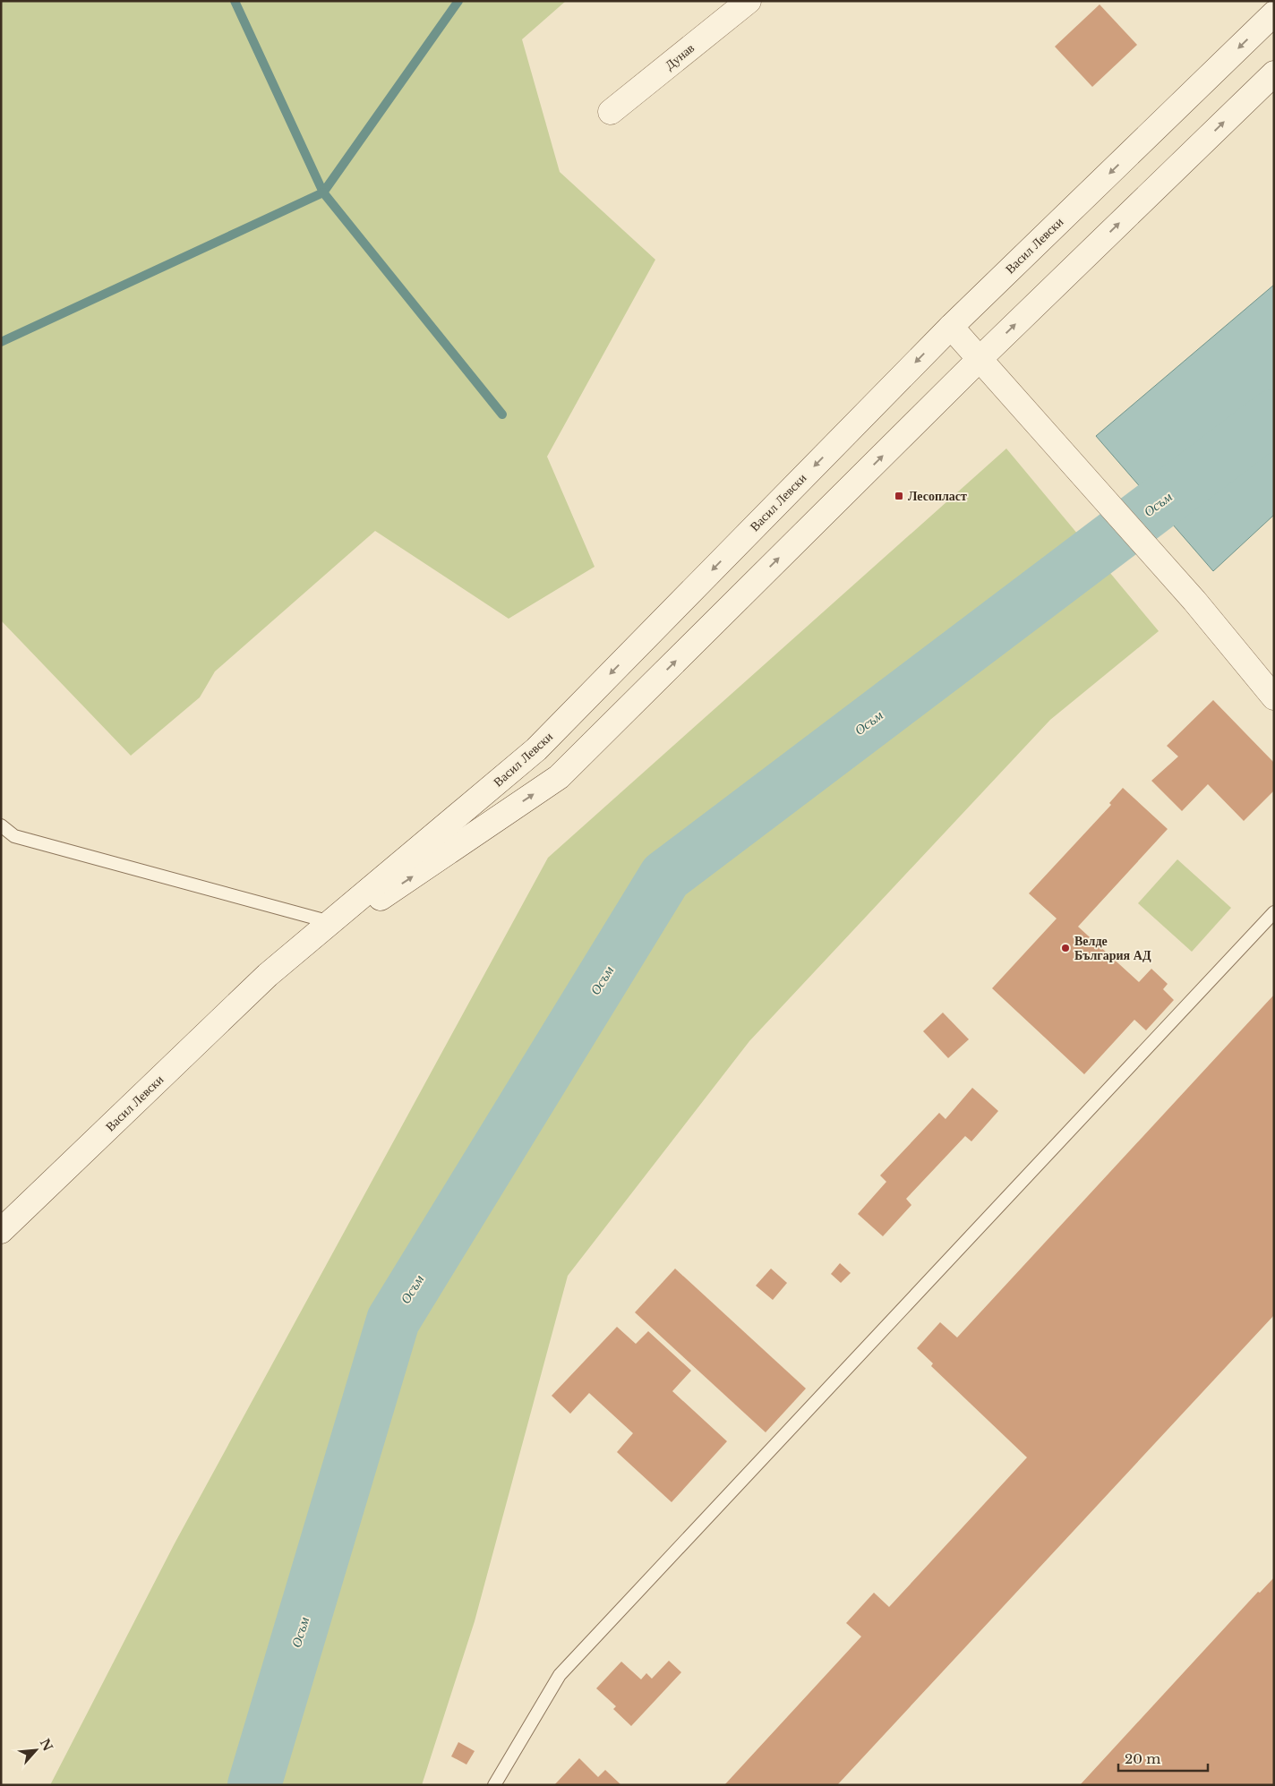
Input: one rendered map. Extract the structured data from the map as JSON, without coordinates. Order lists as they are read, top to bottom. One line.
{"streets":{"main road":["Дунав","Васил Левски"]},"water":["Осъм"],"places":{"transit":["Лесопласт"],"other":["Велде България АД"]},"scale_bar":"20 m","north":"top right"}
